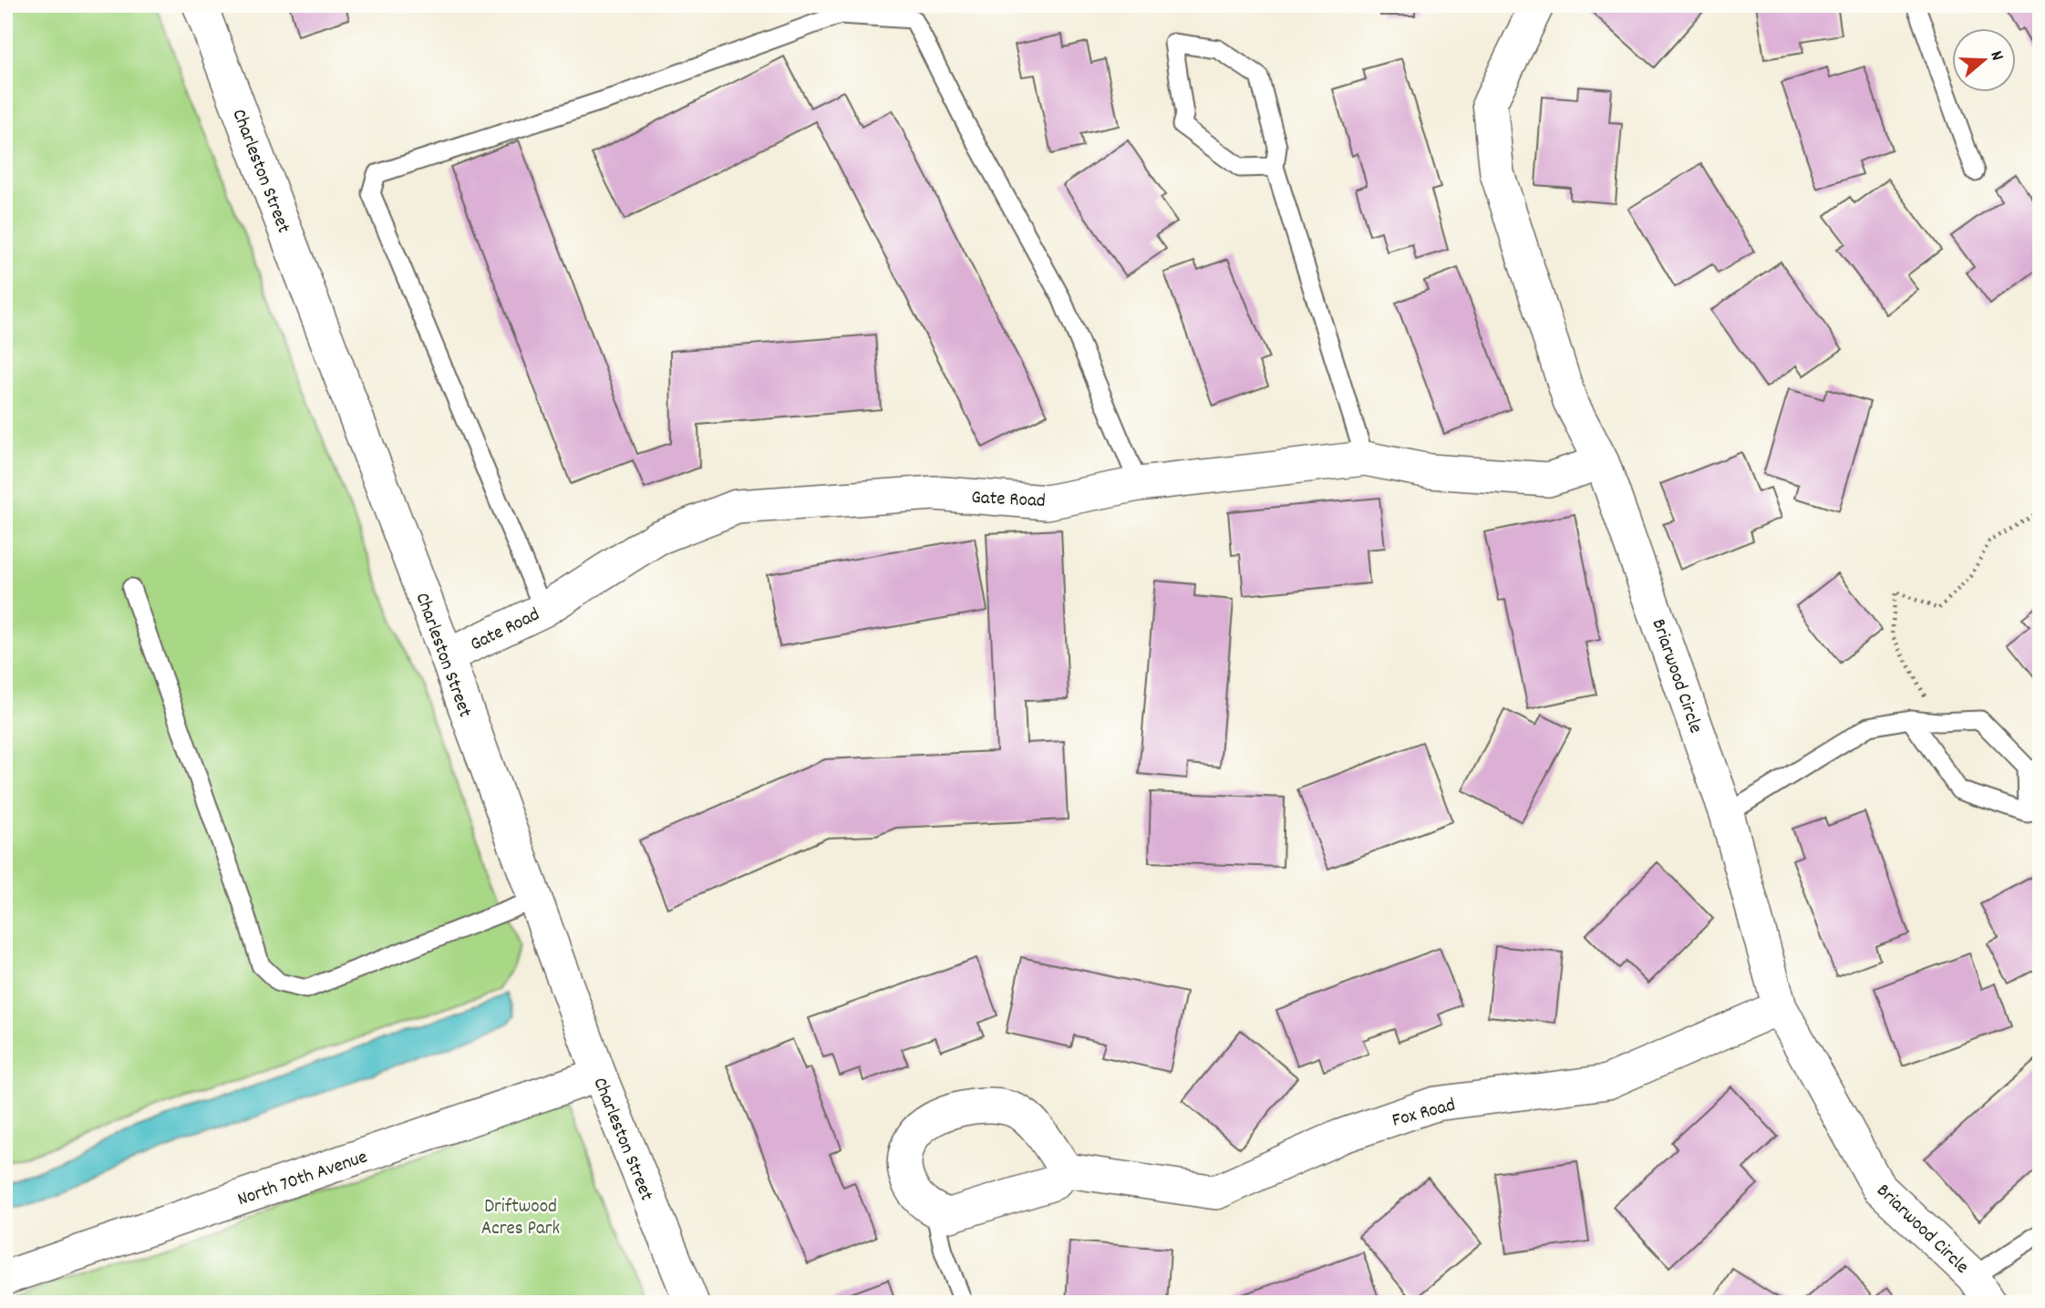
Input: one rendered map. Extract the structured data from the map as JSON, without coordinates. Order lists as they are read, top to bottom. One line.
{"streets":{"street":["Charleston Street","Gate Road","Briarwood Circle","Fox Road","North 70th Avenue"]},"crossings":[["Charleston Street","Gate Road"],["Charleston Street","North 70th Avenue"],["Gate Road","Briarwood Circle"],["Briarwood Circle","Fox Road"]],"parks":["Driftwood Acres Park"],"north":"right"}
